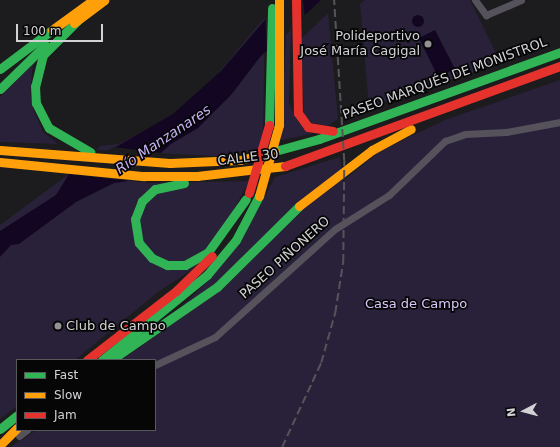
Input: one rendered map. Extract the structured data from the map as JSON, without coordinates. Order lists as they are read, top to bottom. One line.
{"streets":{"main road":["PASEO MARQUÉS DE MONISTROL","CALLE 30"],"street":["PASEO PIÑONERO"]},"crossings":[["PASEO MARQUÉS DE MONISTROL","CALLE 30"]],"water":["Río Manzanares"],"parks":["Casa de Campo"],"places":["Polideportivo José María Cagigal","Club de Campo"],"legend":["Fast","Slow","Jam"],"scale_bar":"100 m","north":"left"}
